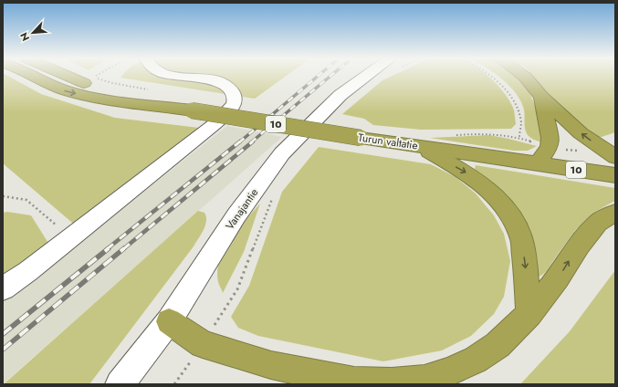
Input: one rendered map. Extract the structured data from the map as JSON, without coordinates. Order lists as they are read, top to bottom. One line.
{"streets":{"highway":["10","Turun valtatie"],"street":["Vanajantie"]},"north":"bottom left"}
